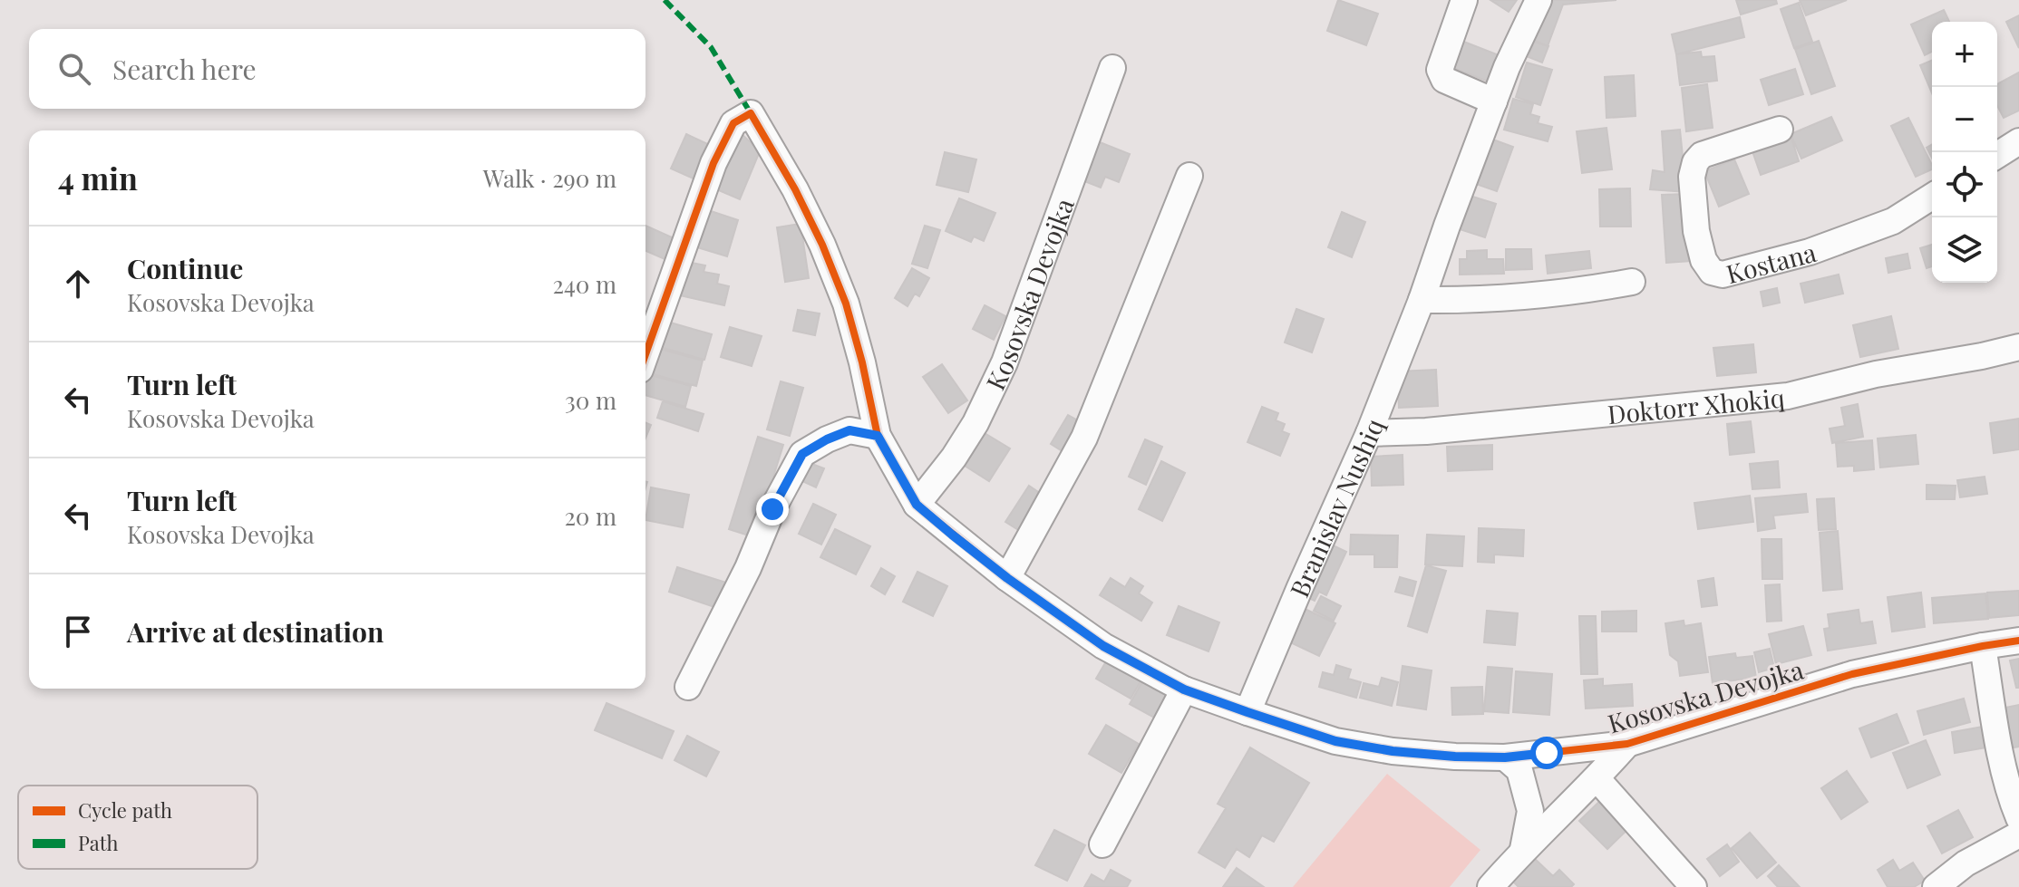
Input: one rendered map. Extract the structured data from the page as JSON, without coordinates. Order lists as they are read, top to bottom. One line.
{"streets":{"street":["Kostana","Kosovska Devojka","Doktorr Xhokiq","Branislav Nushiq"]},"crossings":[["Kosovska Devojka","Branislav Nushiq"],["Doktorr Xhokiq","Branislav Nushiq"]],"legend":["Cycle path","Path"],"page":{"map_buttons":["+","−"],"search":"Search here","heading":["4 min","Walk · 290 m"],"list":[["Continue","Kosovska Devojka","240 m"],["Turn left","Kosovska Devojka","30 m"],["Turn left","Kosovska Devojka","20 m"],"Arrive at destination"]}}
